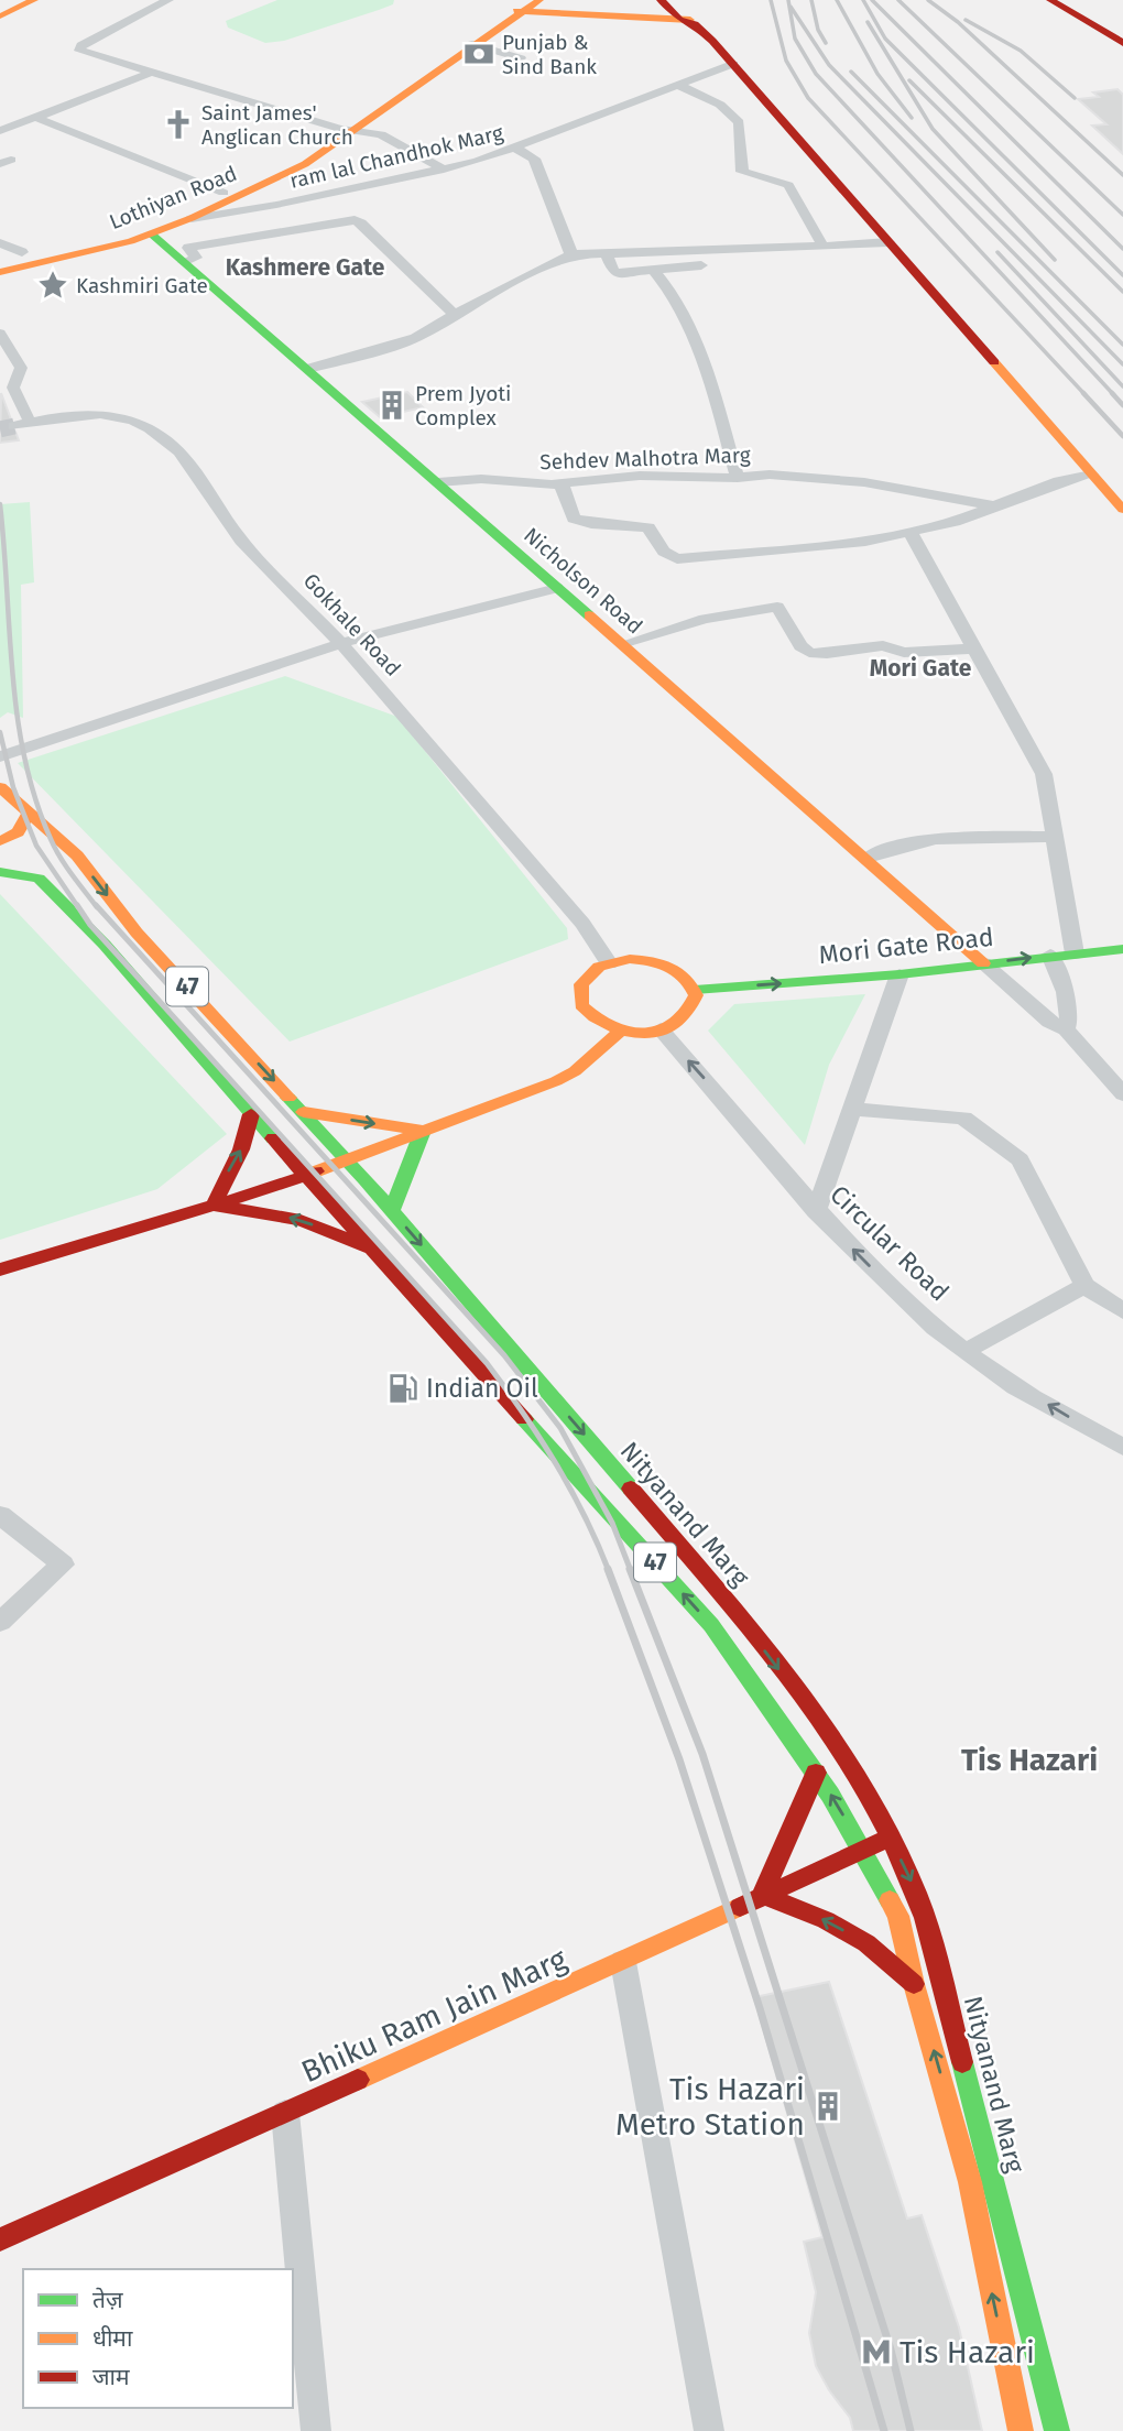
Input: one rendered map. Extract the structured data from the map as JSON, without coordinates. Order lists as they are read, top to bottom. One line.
{"streets":{"main road":["Lothiyan Road","Nicholson Road","Mori Gate Road","47","Nityanand Marg","Bhiku Ram Jain Marg"],"street":["ram lal Chandhok Marg","Sehdev Malhotra Marg","Gokhale Road","Circular Road"]},"crossings":[["ram lal Chandhok Marg","Lothiyan Road"],["Lothiyan Road","Nicholson Road"],["Sehdev Malhotra Marg","Nicholson Road"],["Nicholson Road","Mori Gate Road"],["Gokhale Road","Mori Gate Road"],["Gokhale Road","Circular Road"],["Mori Gate Road","Circular Road"],["Nityanand Marg","Bhiku Ram Jain Marg"]],"one_way":["Mori Gate Road","Circular Road"],"districts":["Kashmere Gate","Mori Gate","Tis Hazari"],"places":{"bank":["Punjab & Sind Bank"],"church":["Saint James' Anglican Church"],"place":["Kashmiri Gate"],"building":["Prem Jyoti Complex","Tis Hazari Metro Station"],"fuel station":["Indian Oil"],"metro station":["Tis Hazari"]},"legend":["तेज़","धीमा","जाम"]}
